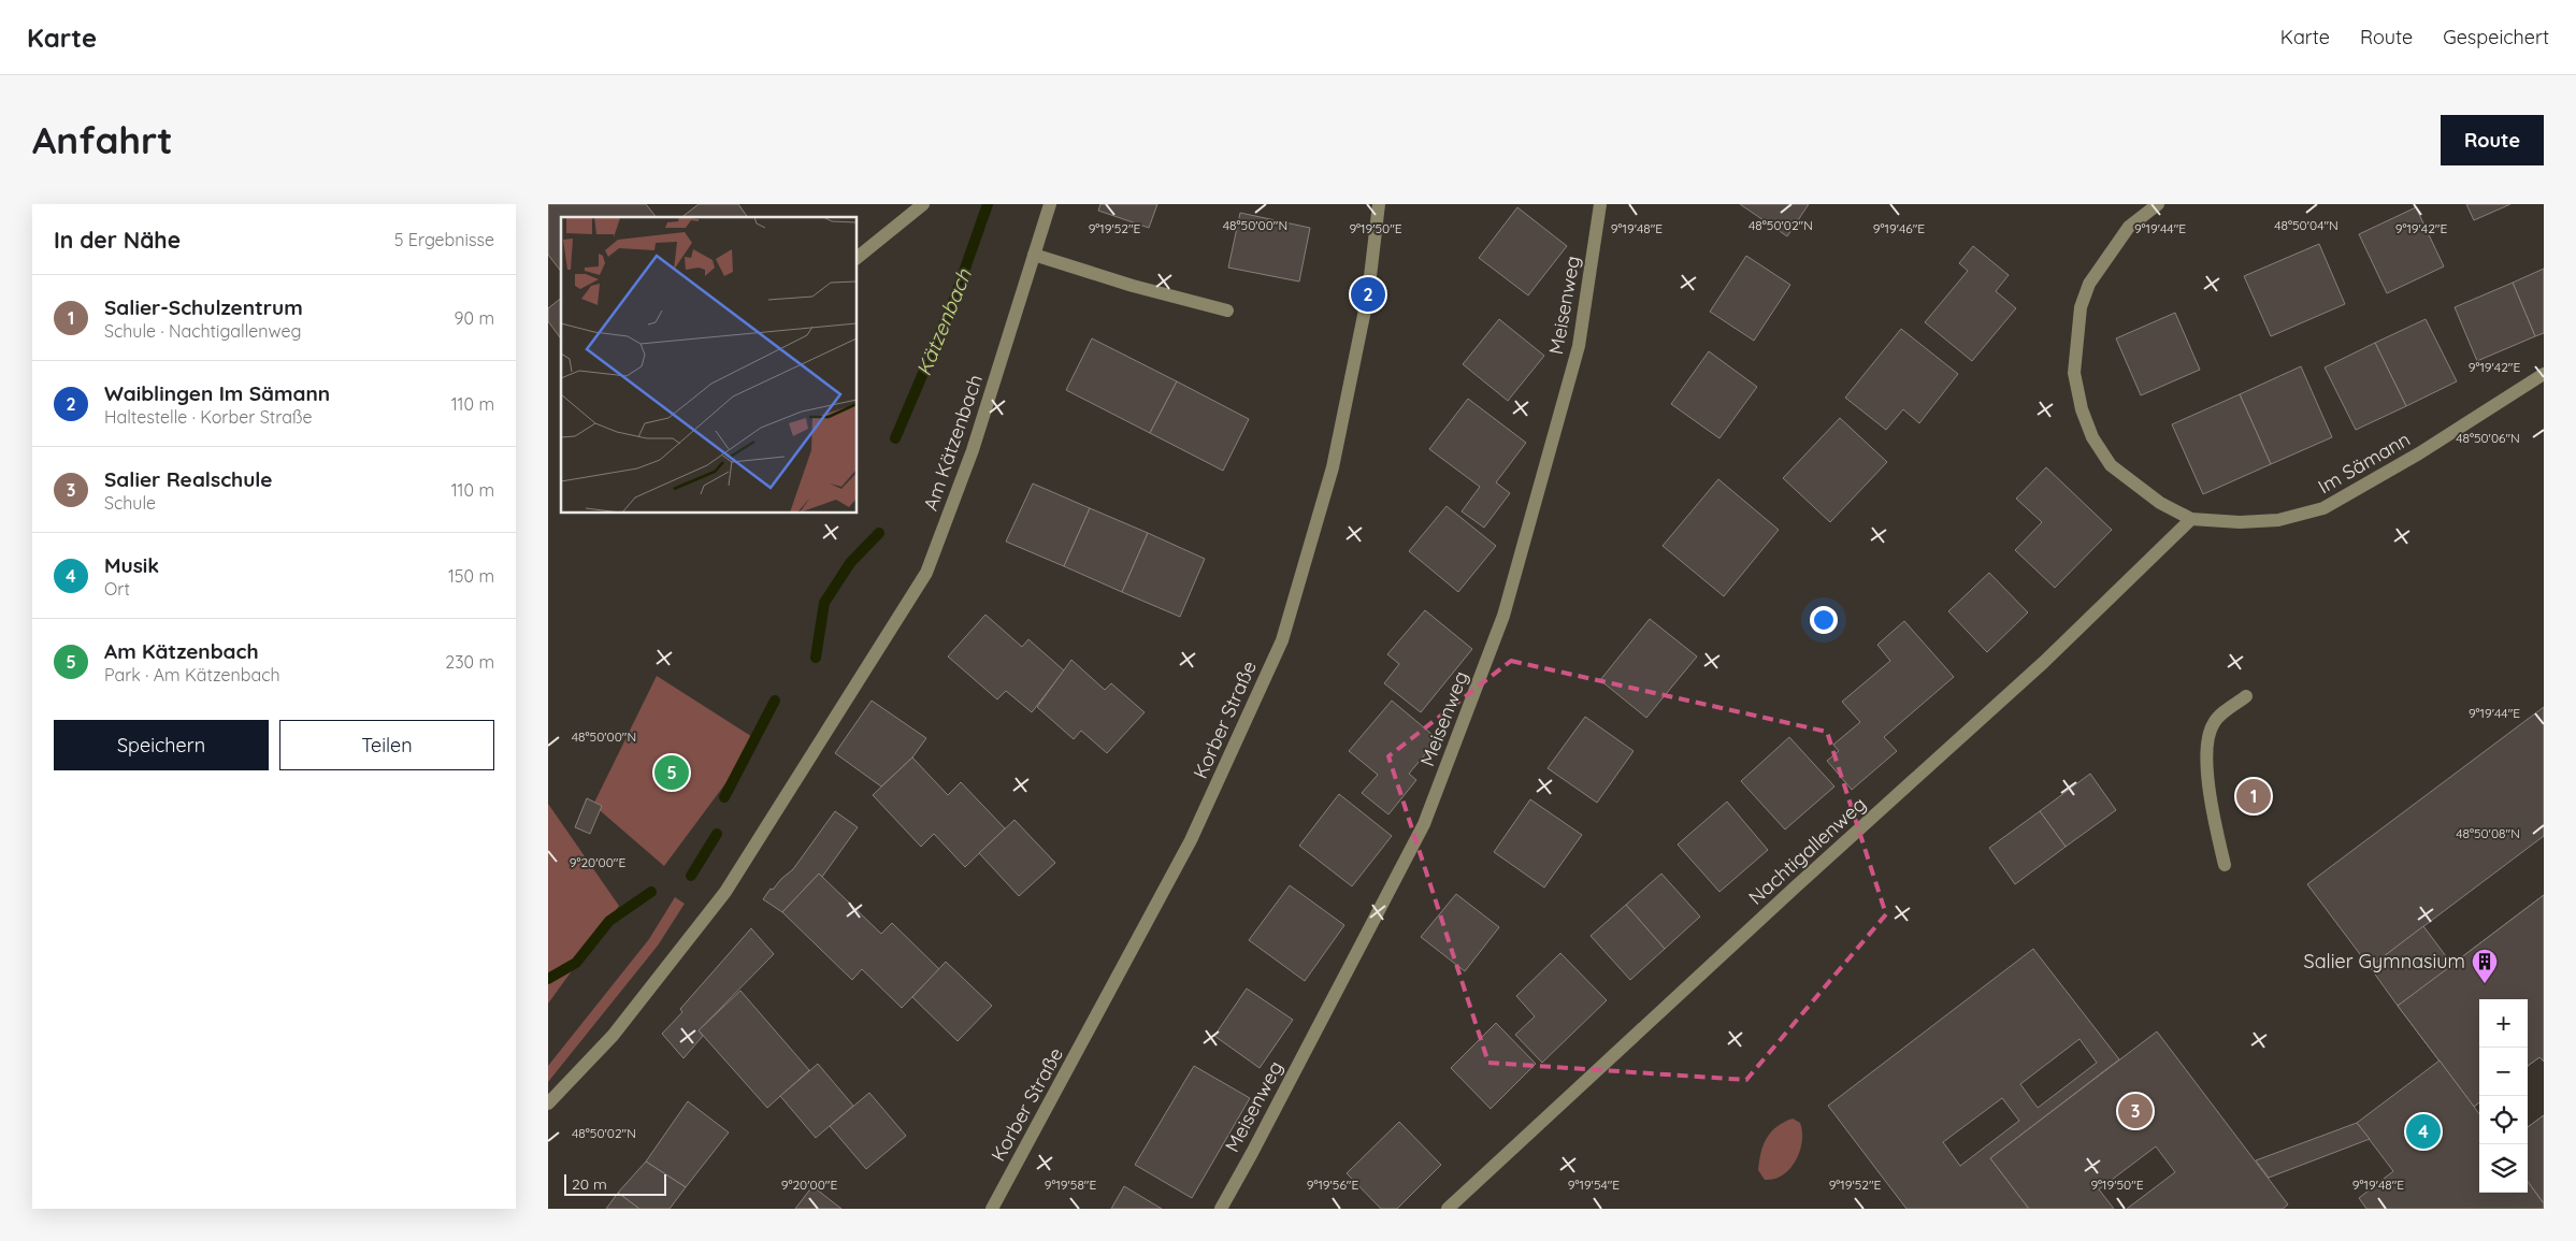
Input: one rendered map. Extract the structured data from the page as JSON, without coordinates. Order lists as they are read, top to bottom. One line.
{"streets":{"street":["Meisenweg","Am Kätzenbach","Im Sämann","Korber Straße","Nachtigallenweg"]},"crossings":[["Im Sämann","Nachtigallenweg"]],"water":["Kätzenbach"],"places":{"building":["Salier Gymnasium"]},"scale_bar":"20 m","page":{"header":"Karte","nav":["Karte","Route","Gespeichert"],"buttons":["Route",["Speichern","Teilen"]],"title":"Anfahrt","heading":["In der Nähe","5 Ergebnisse"],"list":[{"mark":"1","name":"Salier-Schulzentrum","note":"Schule · Nachtigallenweg","value":"90 m"},{"mark":"2","name":"Waiblingen Im Sämann","note":"Haltestelle · Korber Straße","value":"110 m"},{"mark":"3","name":"Salier Realschule","note":"Schule","value":"110 m"},{"mark":"4","name":"Musik","note":"Ort","value":"150 m"},{"mark":"5","name":"Am Kätzenbach","note":"Park · Am Kätzenbach","value":"230 m"}],"pins":["2","5","1","3","4"],"map_buttons":["+","−"],"scale":"20 m"},"coordinates":["48°50'00\"N","48°50'02\"N","48°50'04\"N","9°19'50\"E","9°19'48\"E","9°19'46\"E","9°19'44\"E","9°19'42\"E","9°19'52\"E","48°50'06\"N","48°50'08\"N","9°20'00\"E","9°19'58\"E","9°19'56\"E","9°19'54\"E"]}
